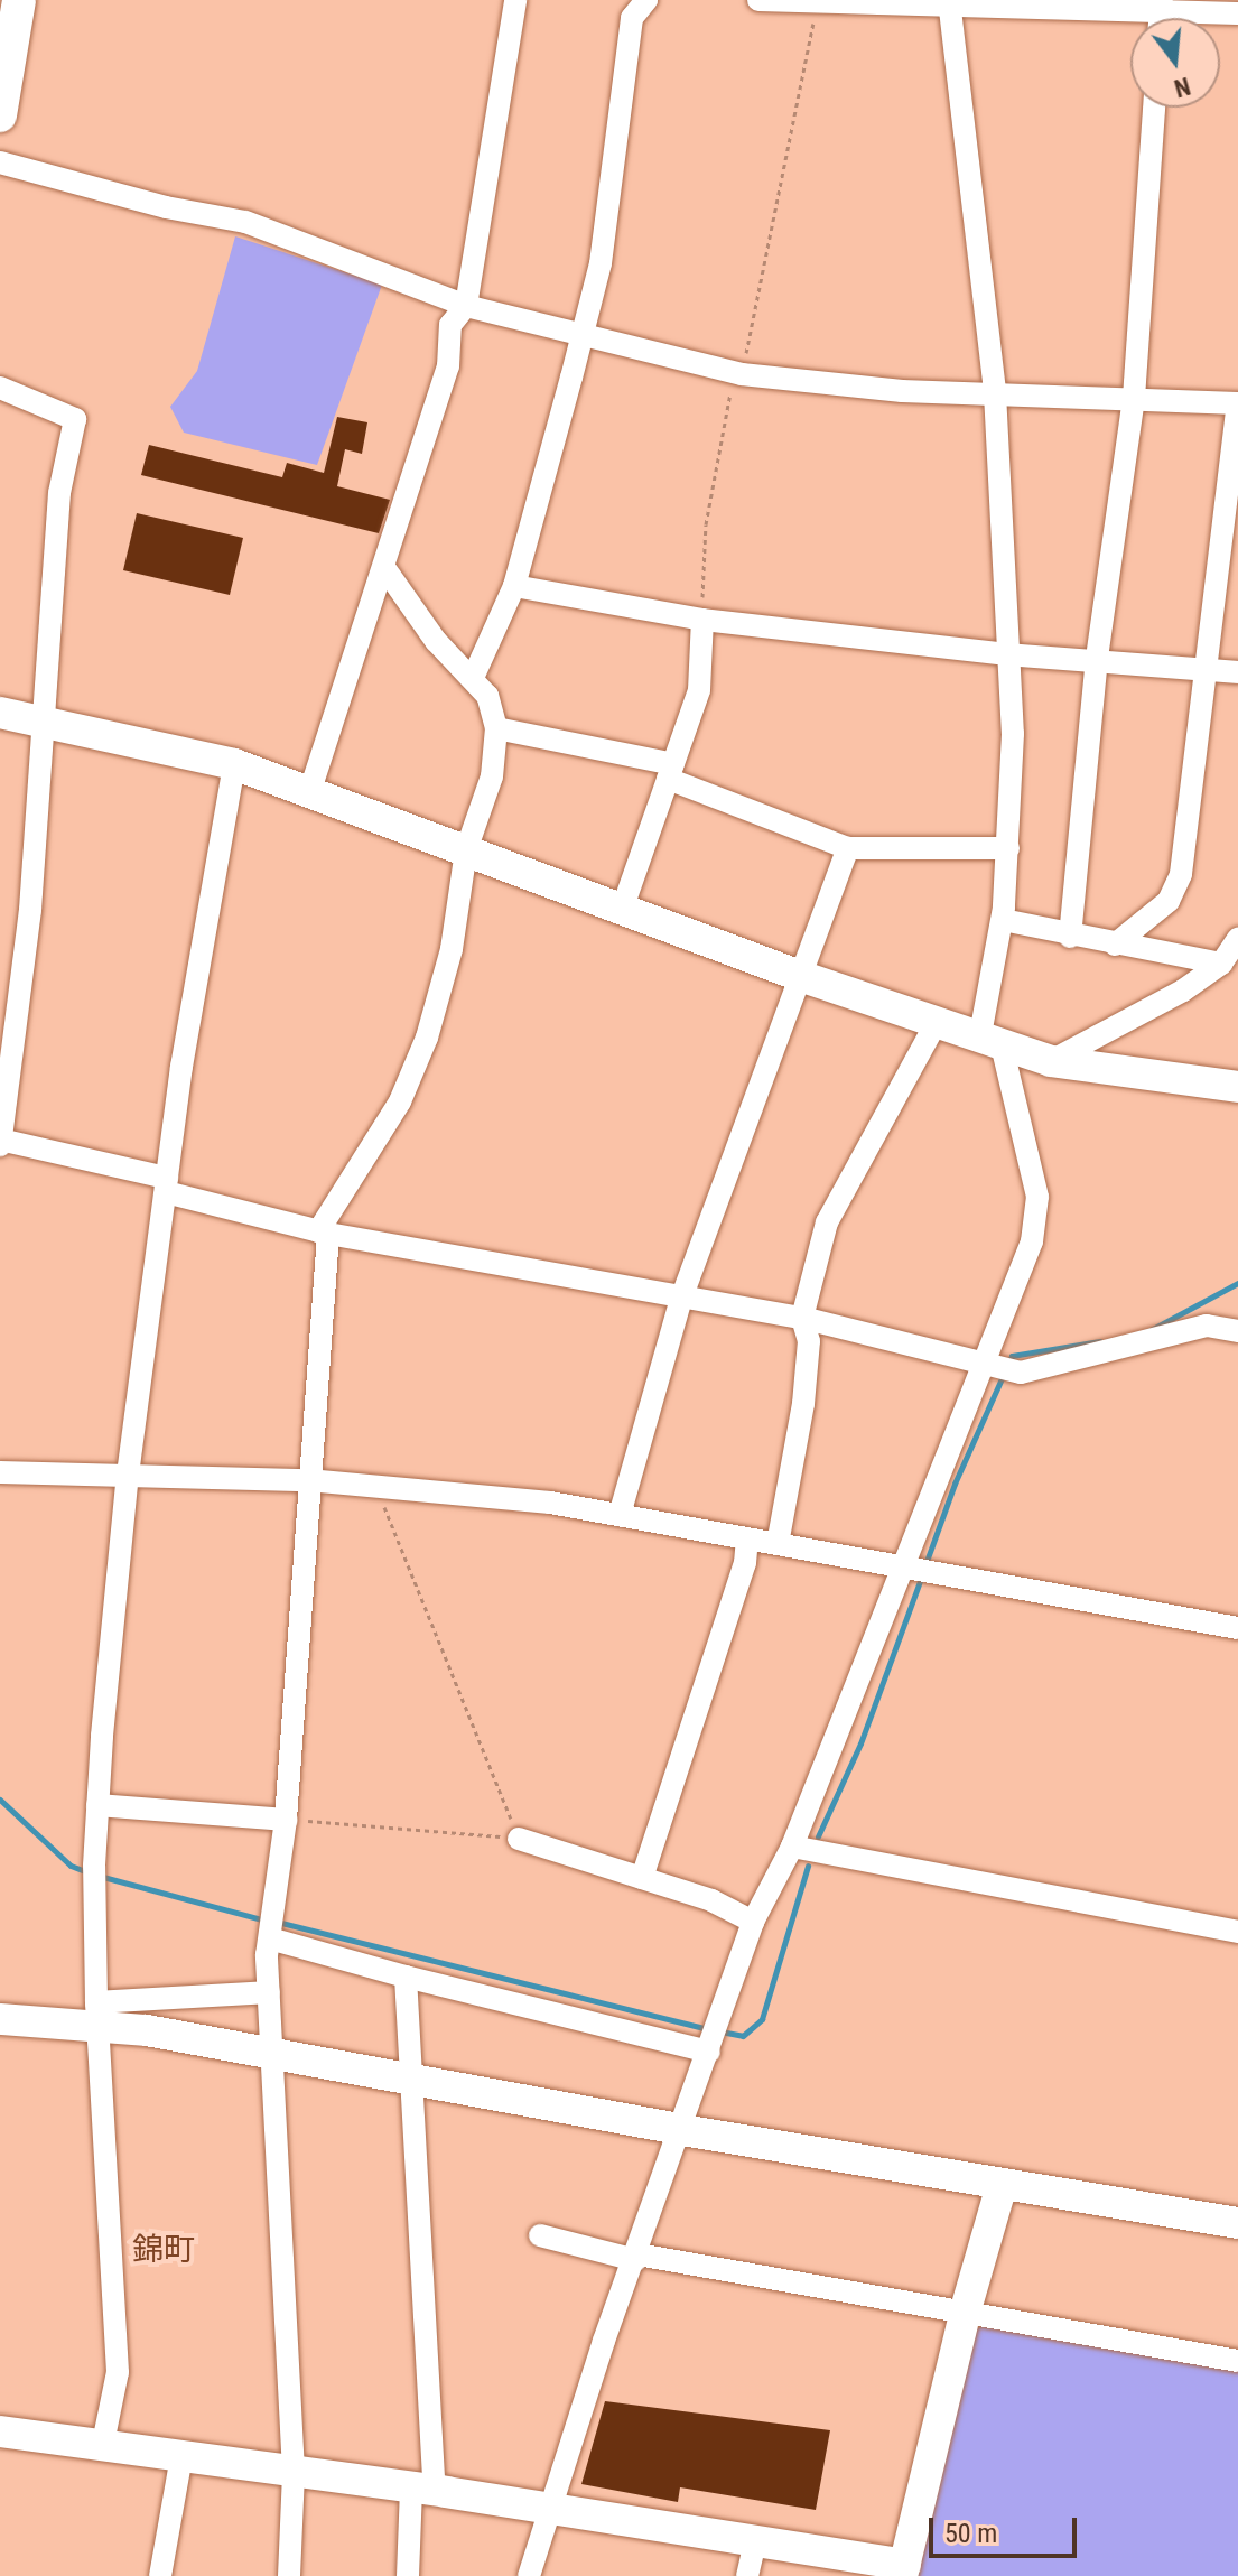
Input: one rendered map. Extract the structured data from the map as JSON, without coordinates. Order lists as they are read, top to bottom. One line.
{"districts":["錦町"],"scale_bar":"50 m","north":"bottom"}
